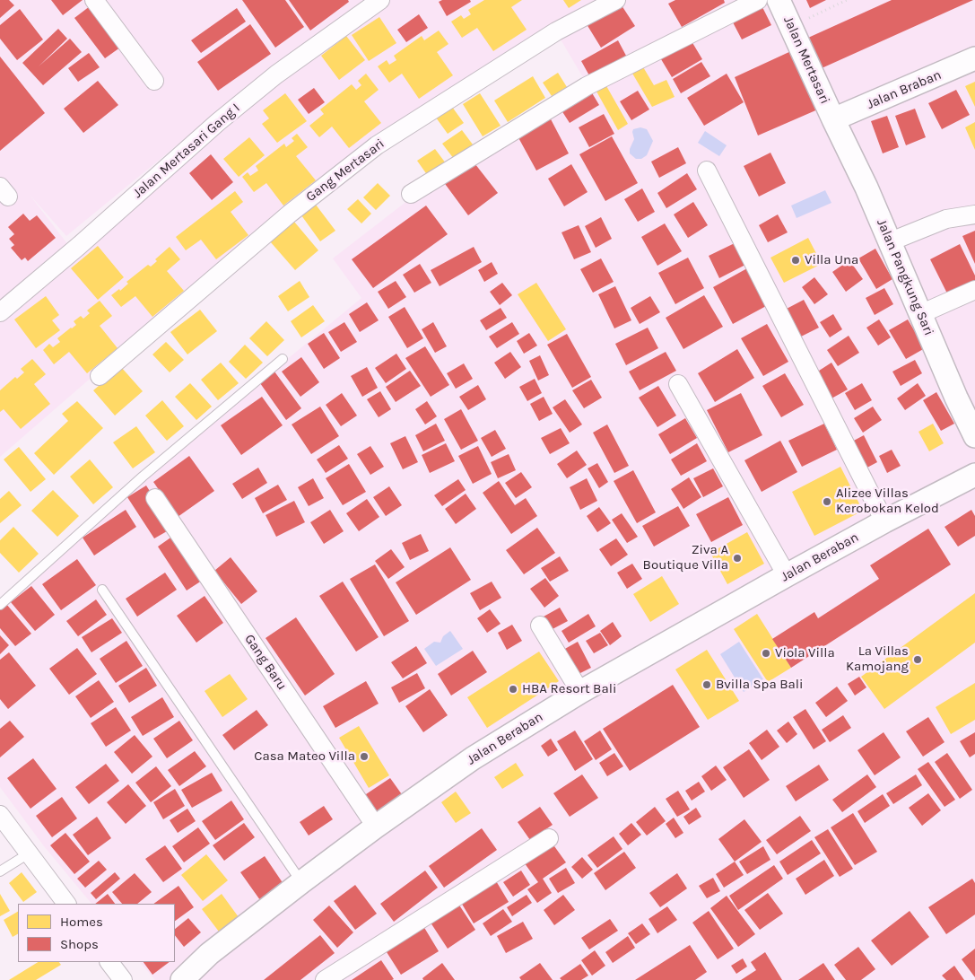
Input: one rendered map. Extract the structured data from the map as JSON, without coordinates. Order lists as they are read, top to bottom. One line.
{"streets":{"street":["Jalan Mertasari","Jalan Braban","Jalan Mertasari Gang I","Gang Mertasari","Jalan Pangkung Sari","Jalan Beraban","Gang Baru"]},"crossings":[["Jalan Mertasari","Jalan Braban"],["Jalan Mertasari","Jalan Pangkung Sari"],["Jalan Braban","Jalan Pangkung Sari"],["Jalan Beraban","Gang Baru"]],"places":["Villa Una","Alizee Villas Kerobokan Kelod","Ziva A Boutique Villa","Viola Villa","La Villas Kamojang","Bvilla Spa Bali","HBA Resort Bali","Casa Mateo Villa"],"legend":["Homes","Shops"]}
